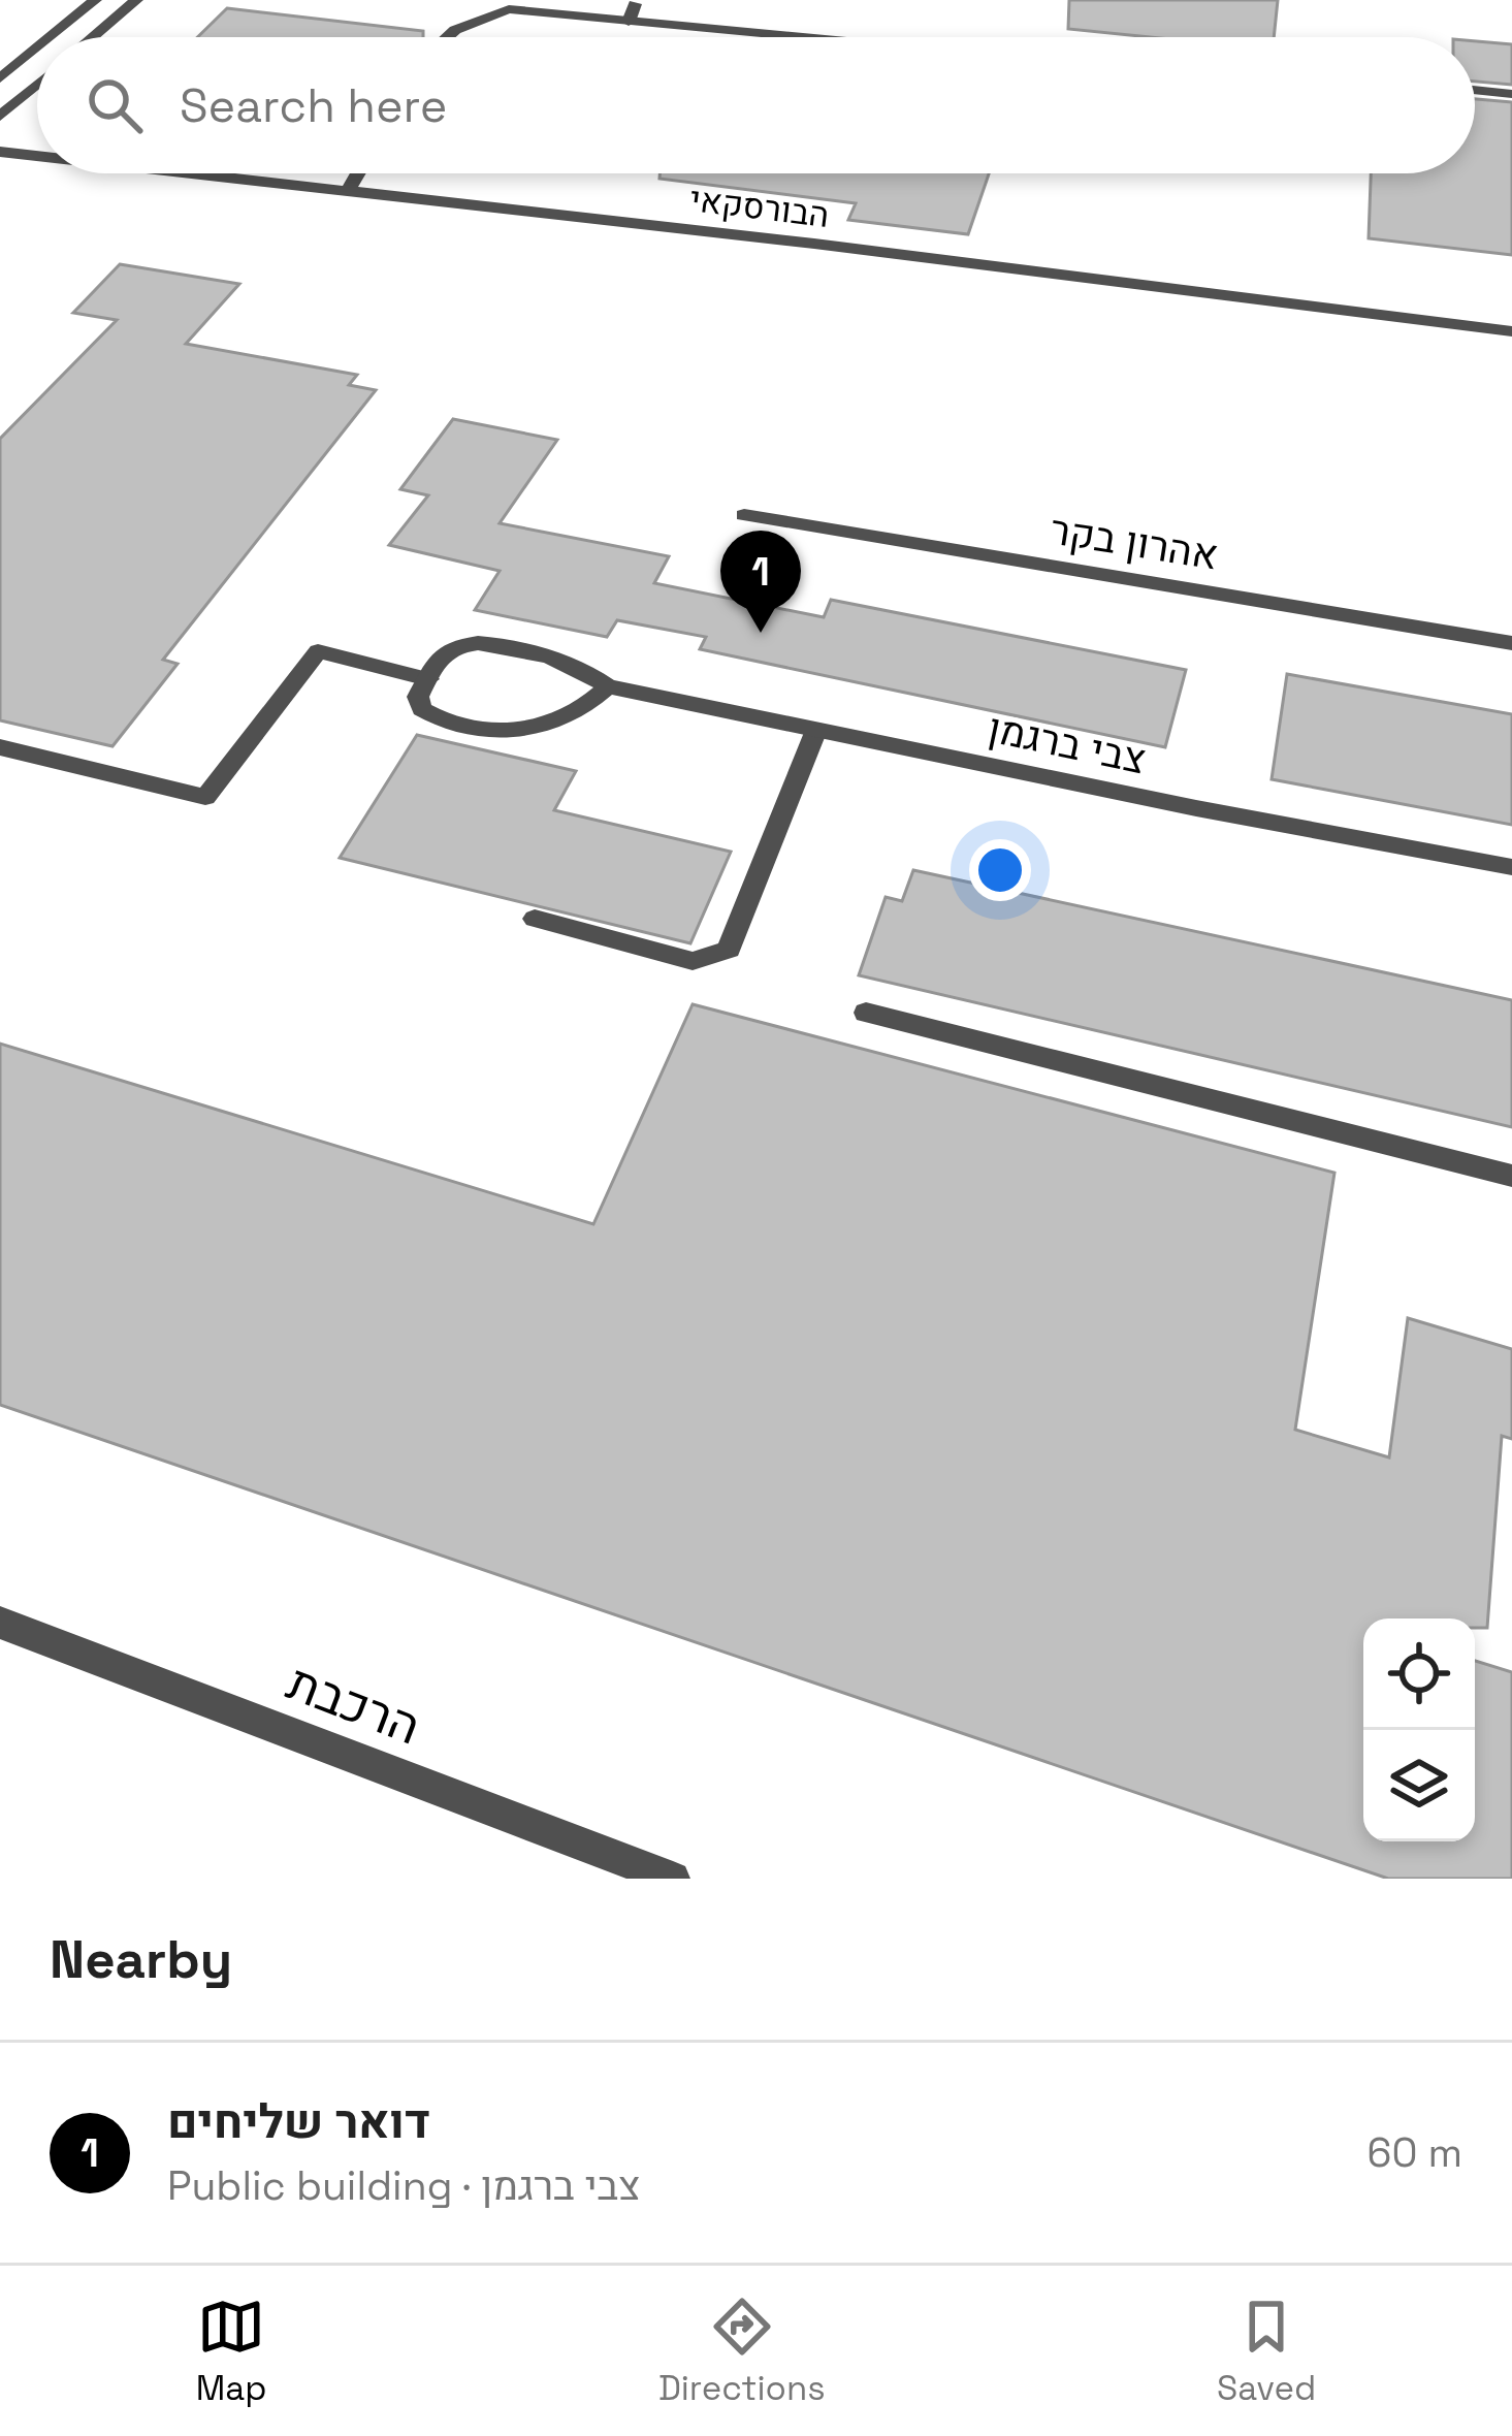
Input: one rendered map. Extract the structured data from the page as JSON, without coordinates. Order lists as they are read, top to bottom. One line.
{"streets":{"street":["הבורסקאי","אהרון בקר","צבי ברגמן","הרכבת"]},"page":{"search":"Search here","pins":"1","heading":"Nearby","list":[{"mark":"1","name":"דואר שליחים","note":"Public building · צבי ברגמן","value":"60 m"}],"nav":["Map","Directions","Saved"]}}
